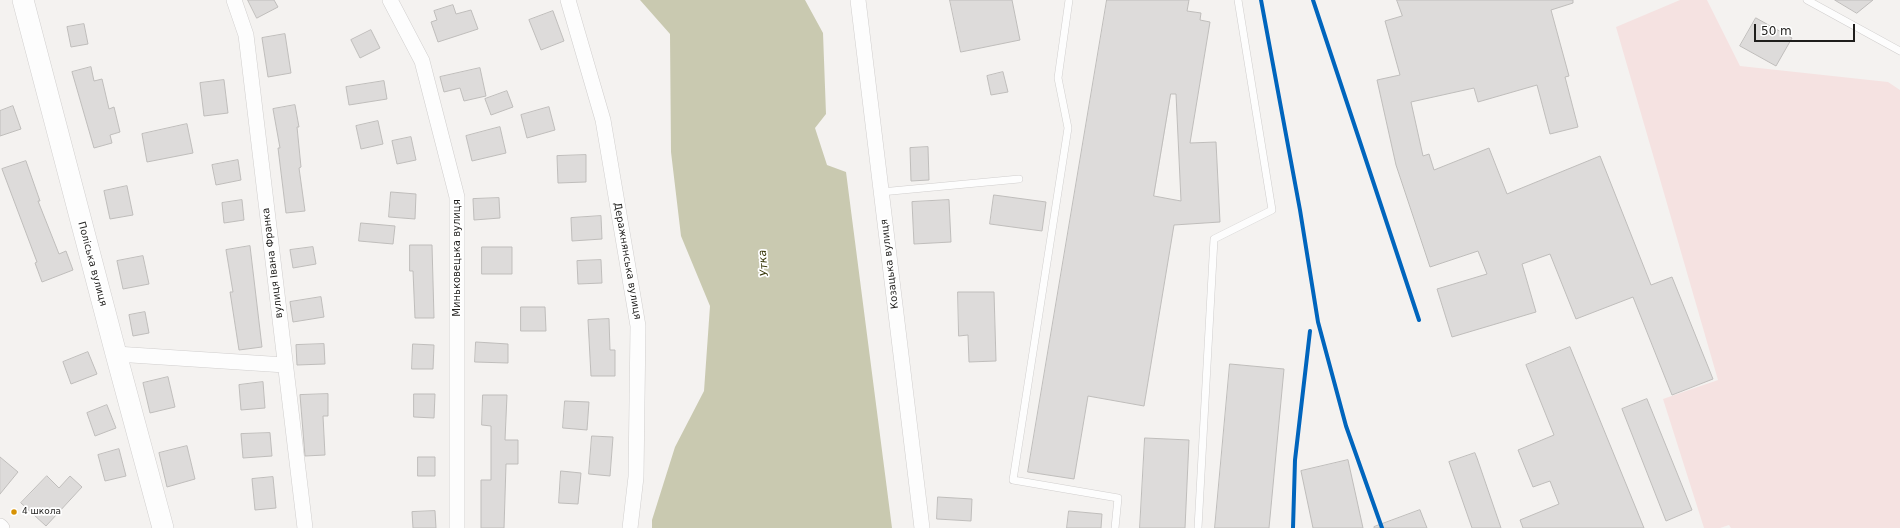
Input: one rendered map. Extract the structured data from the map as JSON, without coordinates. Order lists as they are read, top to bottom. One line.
{"streets":{"main road":["Поліська вулиця"],"street":["Миньковецька вулиця","Деражнянська вулиця","вулиця Івана Франка","Козацька вулиця"]},"water":["Утка"],"places":["4 школа"],"scale_bar":"50 m"}
